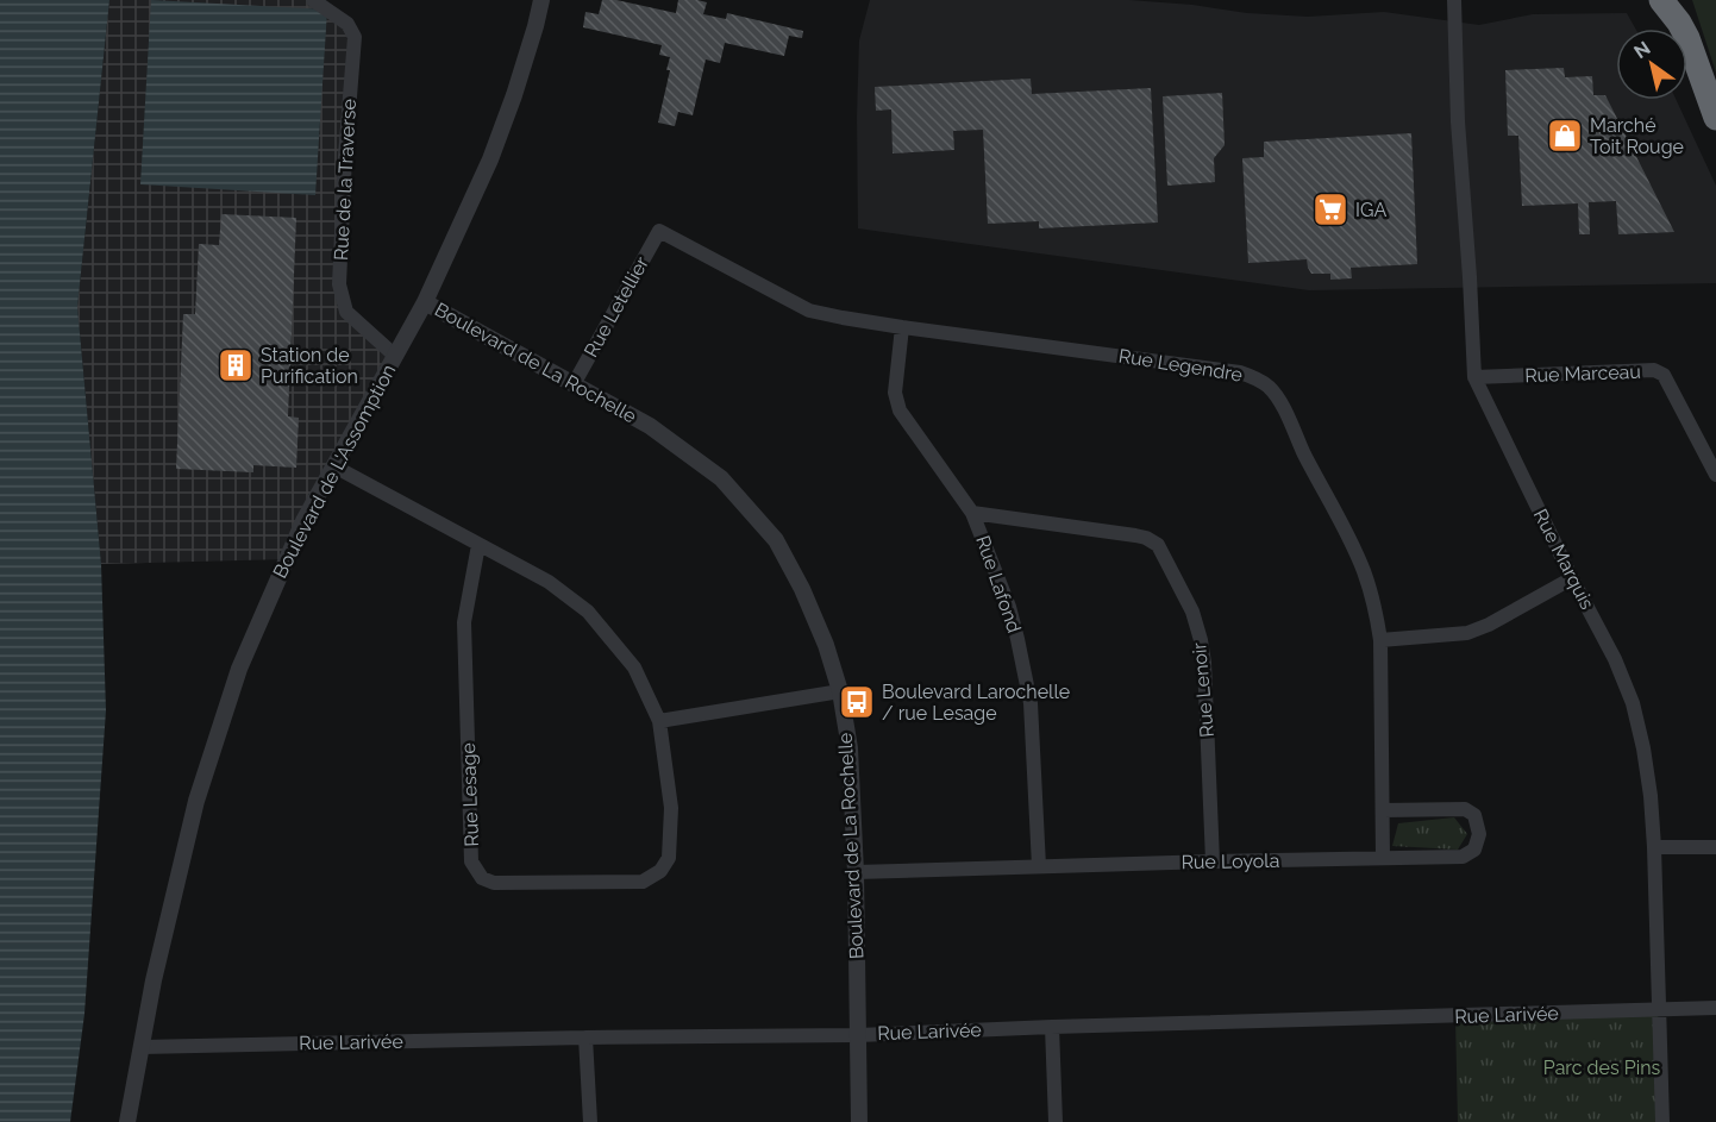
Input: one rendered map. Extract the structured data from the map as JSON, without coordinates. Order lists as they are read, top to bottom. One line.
{"streets":{"street":["Rue de la Traverse","Rue Letellier","Boulevard de La Rochelle","Rue Legendre","Rue Marceau","Boulevard de L'Assomption","Rue Marquis","Rue Lafond","Rue Lenoir","Rue Lesage","Rue Loyola","Rue Larivée"]},"crossings":[["Rue de la Traverse","Boulevard de L'Assomption"],["Rue Letellier","Boulevard de La Rochelle"],["Rue Letellier","Rue Legendre"],["Boulevard de La Rochelle","Boulevard de L'Assomption"],["Boulevard de La Rochelle","Rue Loyola"],["Boulevard de La Rochelle","Rue Larivée"],["Rue Legendre","Rue Lafond"],["Rue Legendre","Rue Loyola"],["Rue Marceau","Rue Marquis"],["Boulevard de L'Assomption","Rue Lesage"],["Boulevard de L'Assomption","Rue Larivée"],["Rue Marquis","Rue Larivée"],["Rue Lafond","Rue Lenoir"],["Rue Lafond","Rue Loyola"],["Rue Lenoir","Rue Loyola"]],"parks":["Parc des Pins"],"places":{"shop":["Marché Toit Rouge"],"supermarket":["IGA"],"building":["Station de Purification"],"bus stop":["Boulevard Larochelle / rue Lesage"]},"north":"top left"}
